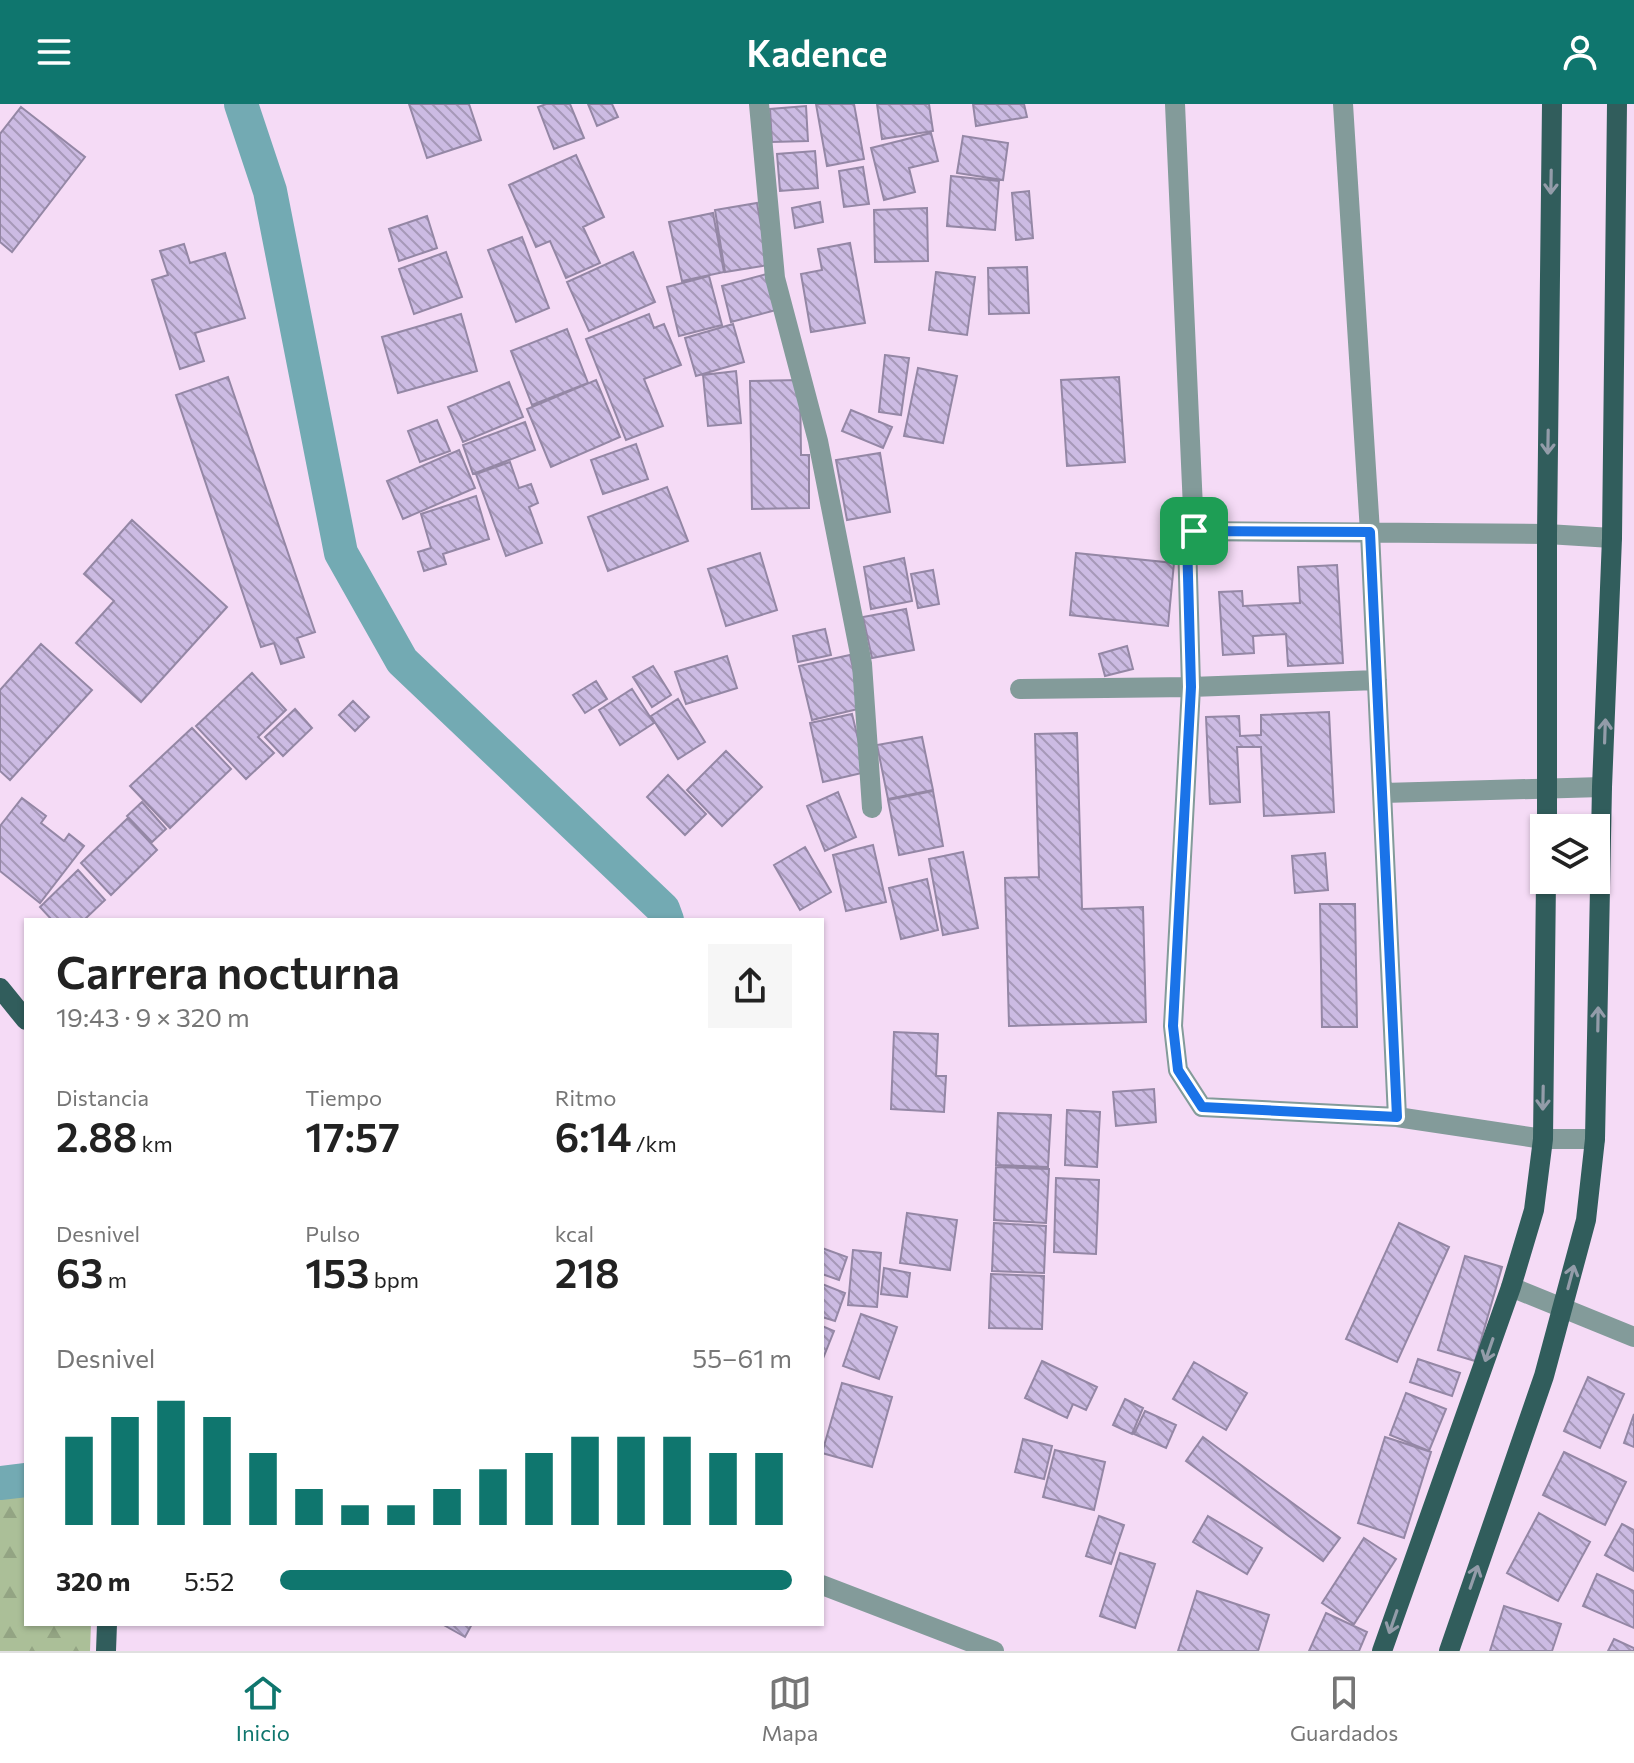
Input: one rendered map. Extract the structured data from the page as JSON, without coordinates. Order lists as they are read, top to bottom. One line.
{"page":{"header":"Kadence","heading":["Carrera nocturna","19:43 · 9 × 320 m"],"stats":[["Distancia","2.88 km"],["Tiempo","17:57"],["Ritmo","6:14 /km"],["Desnivel","63 m"],["Pulso","153 bpm"],["kcal","218"]],"chart":["Desnivel","55–61 m"],"list":[{"name":"320 m","note":"5:52"}],"tabs":["Inicio","Mapa","Guardados"]}}
